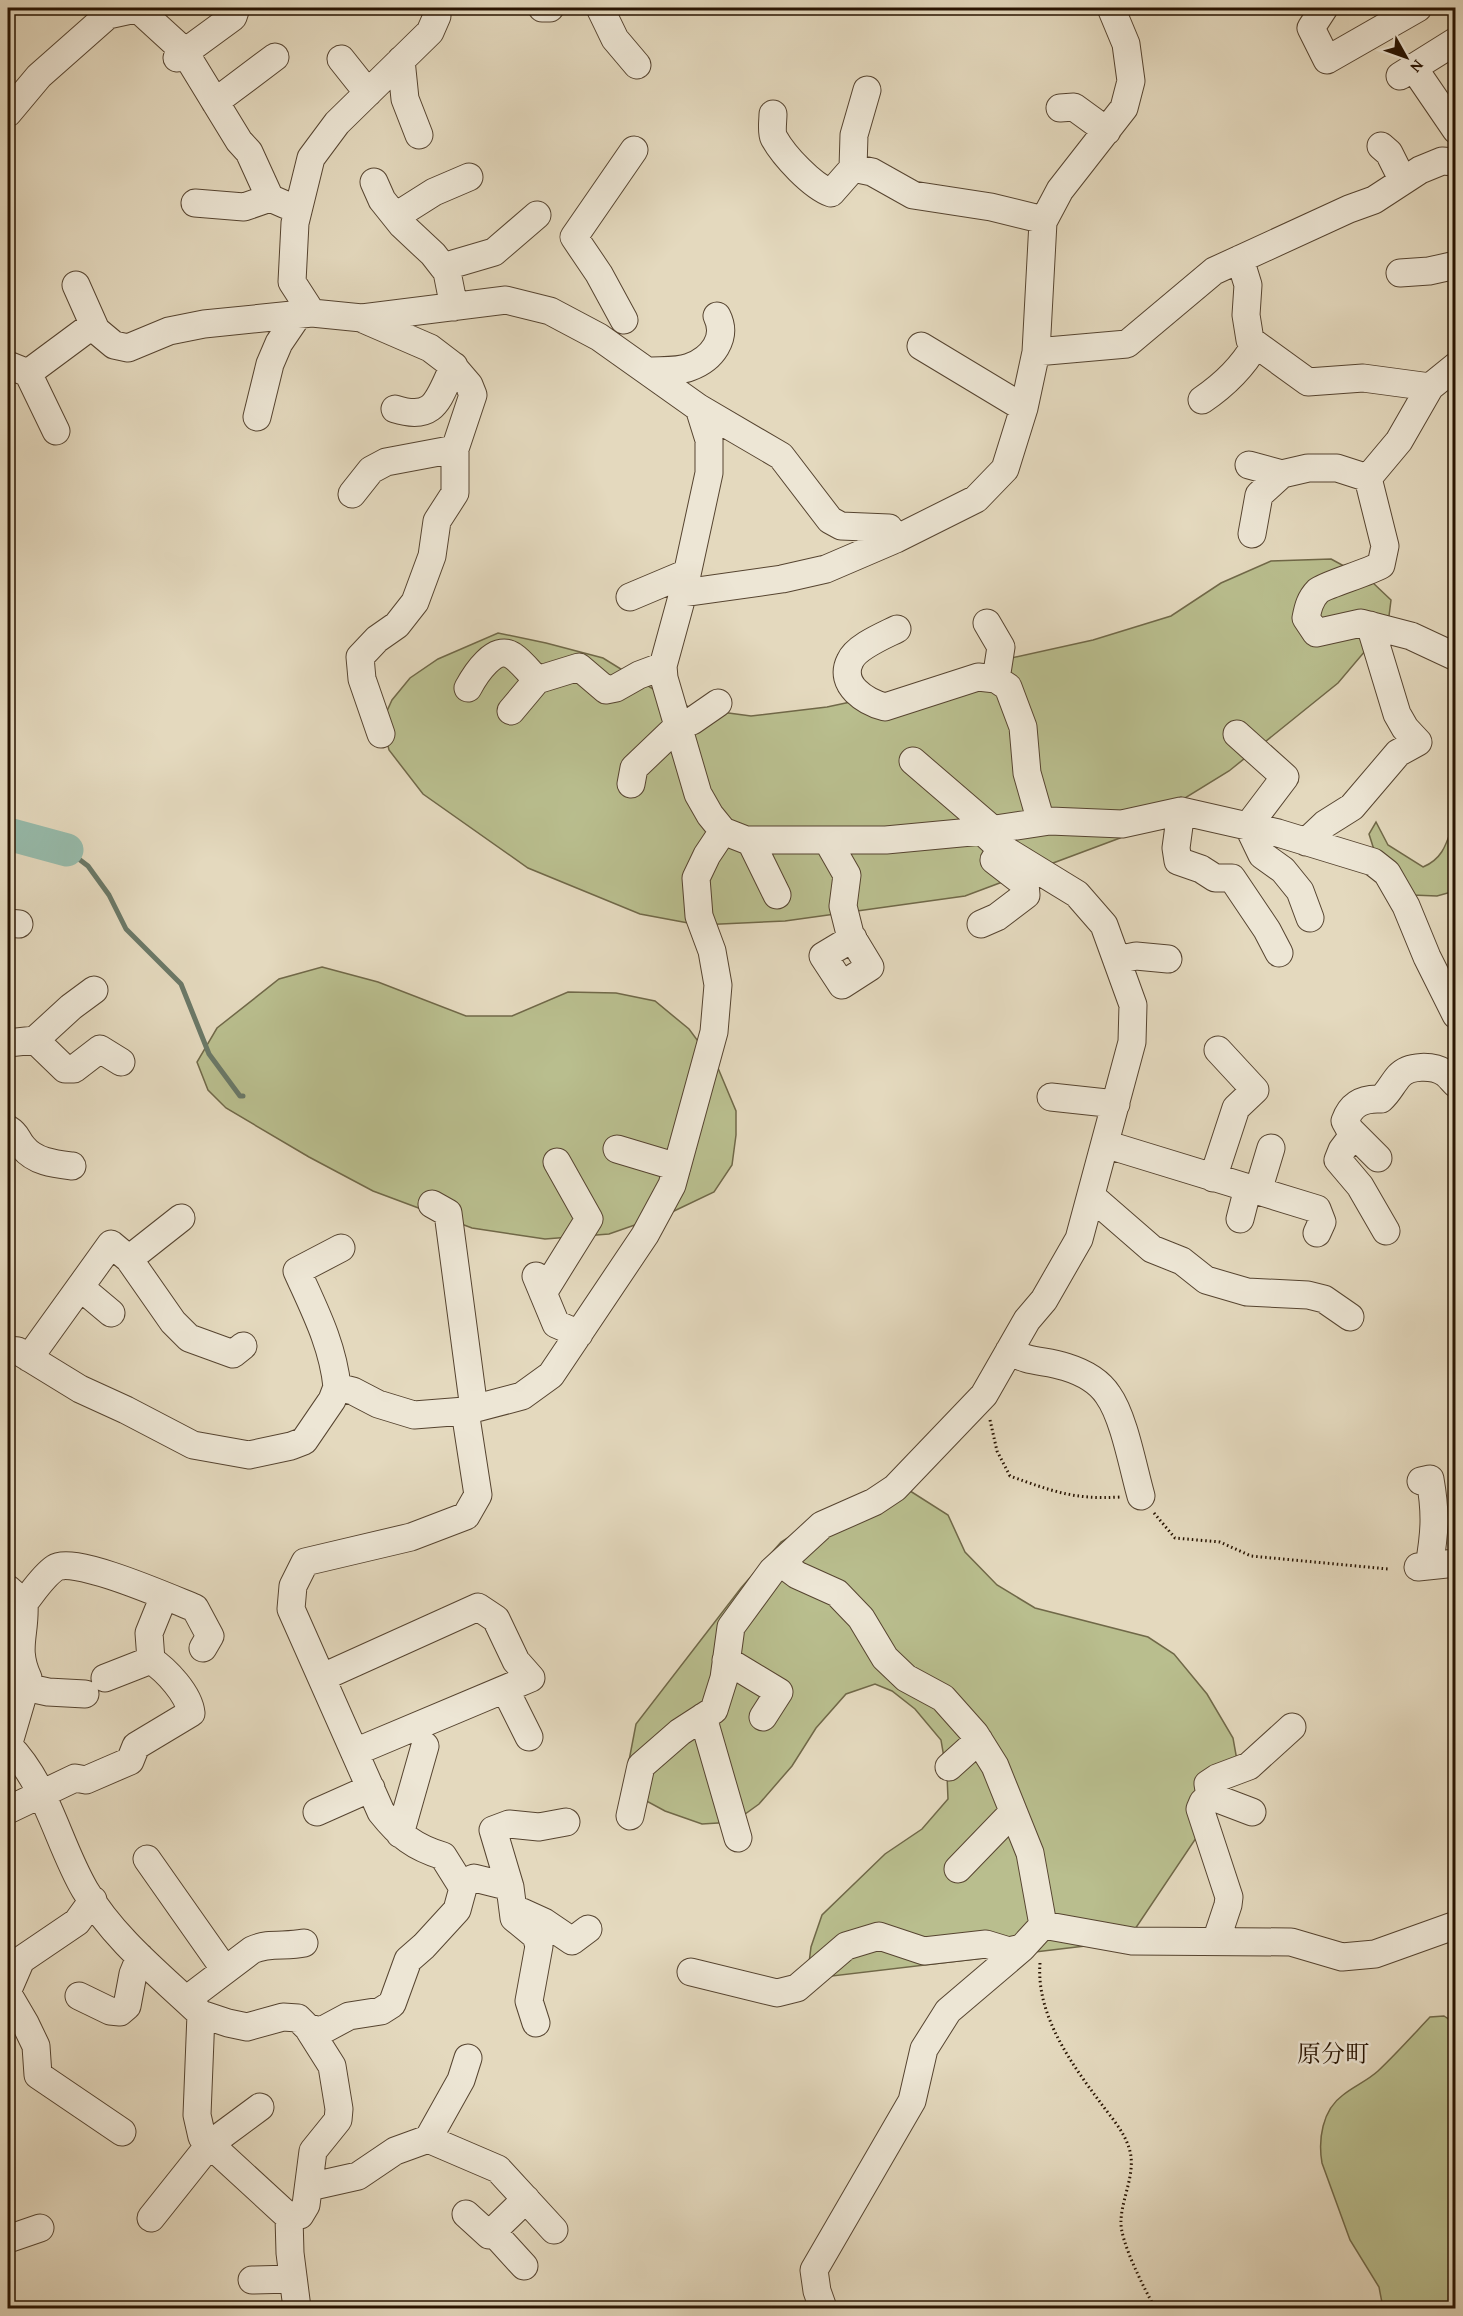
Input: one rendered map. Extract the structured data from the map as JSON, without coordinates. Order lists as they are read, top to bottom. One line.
{"districts":["原分町"],"north":"bottom right"}
